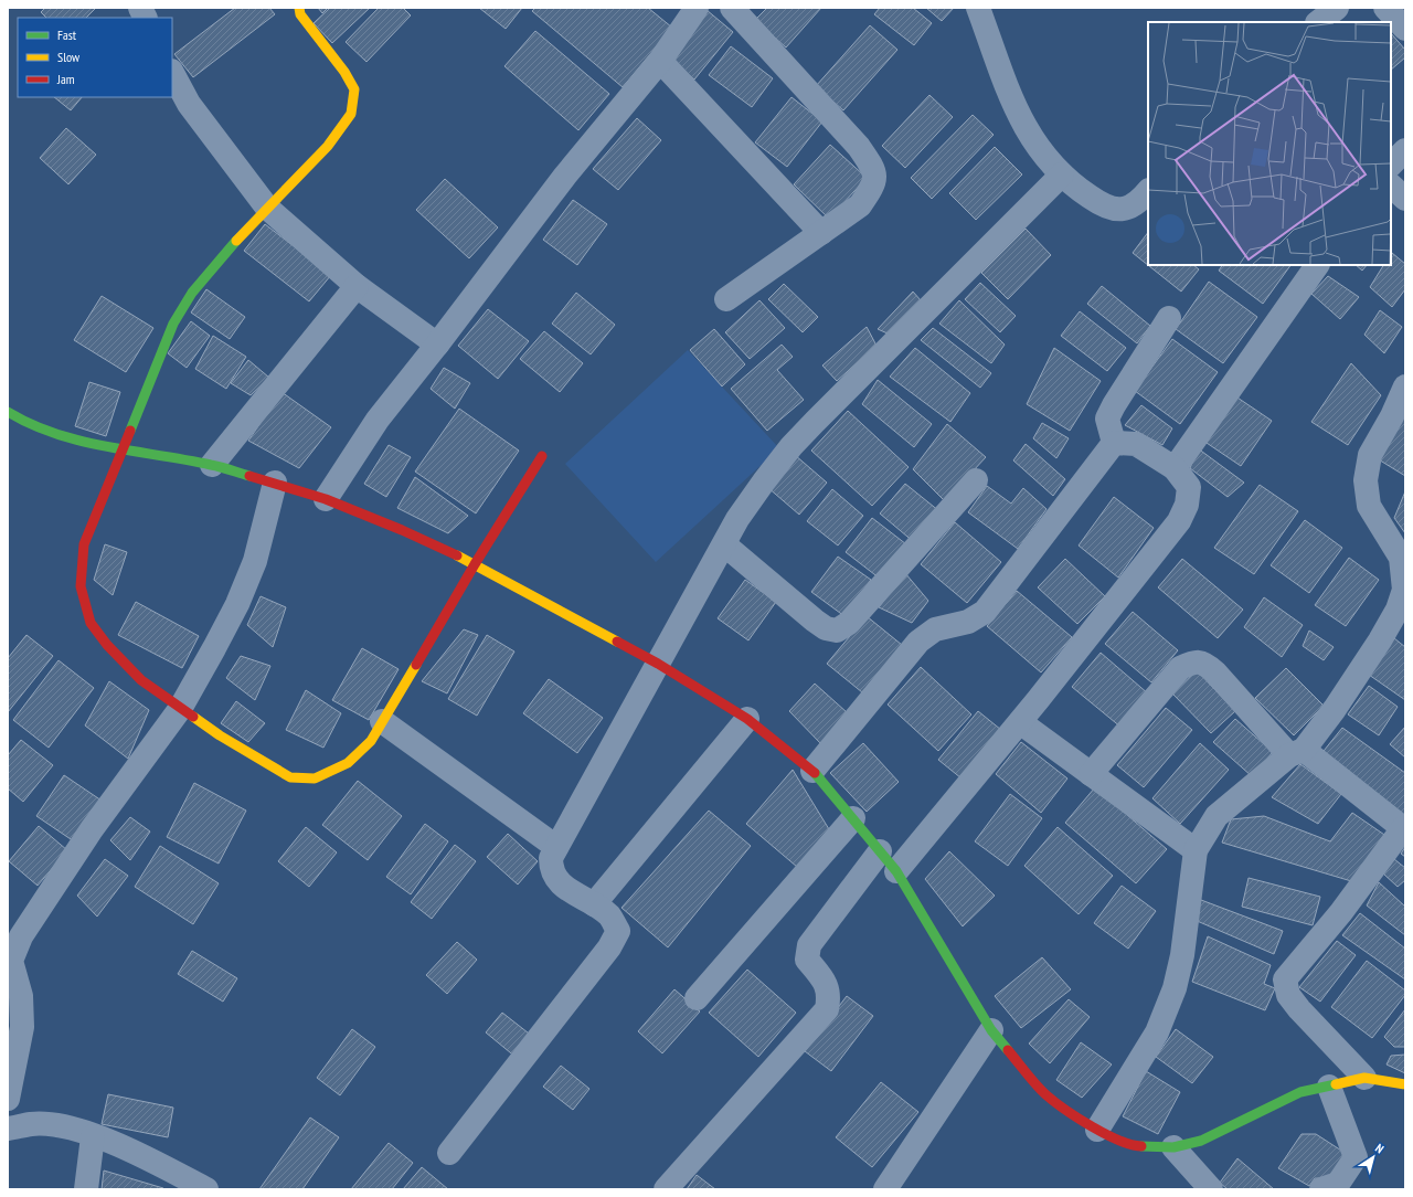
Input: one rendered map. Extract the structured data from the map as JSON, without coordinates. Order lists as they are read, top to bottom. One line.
{"legend":["Fast","Slow","Jam"],"north":"top right"}
